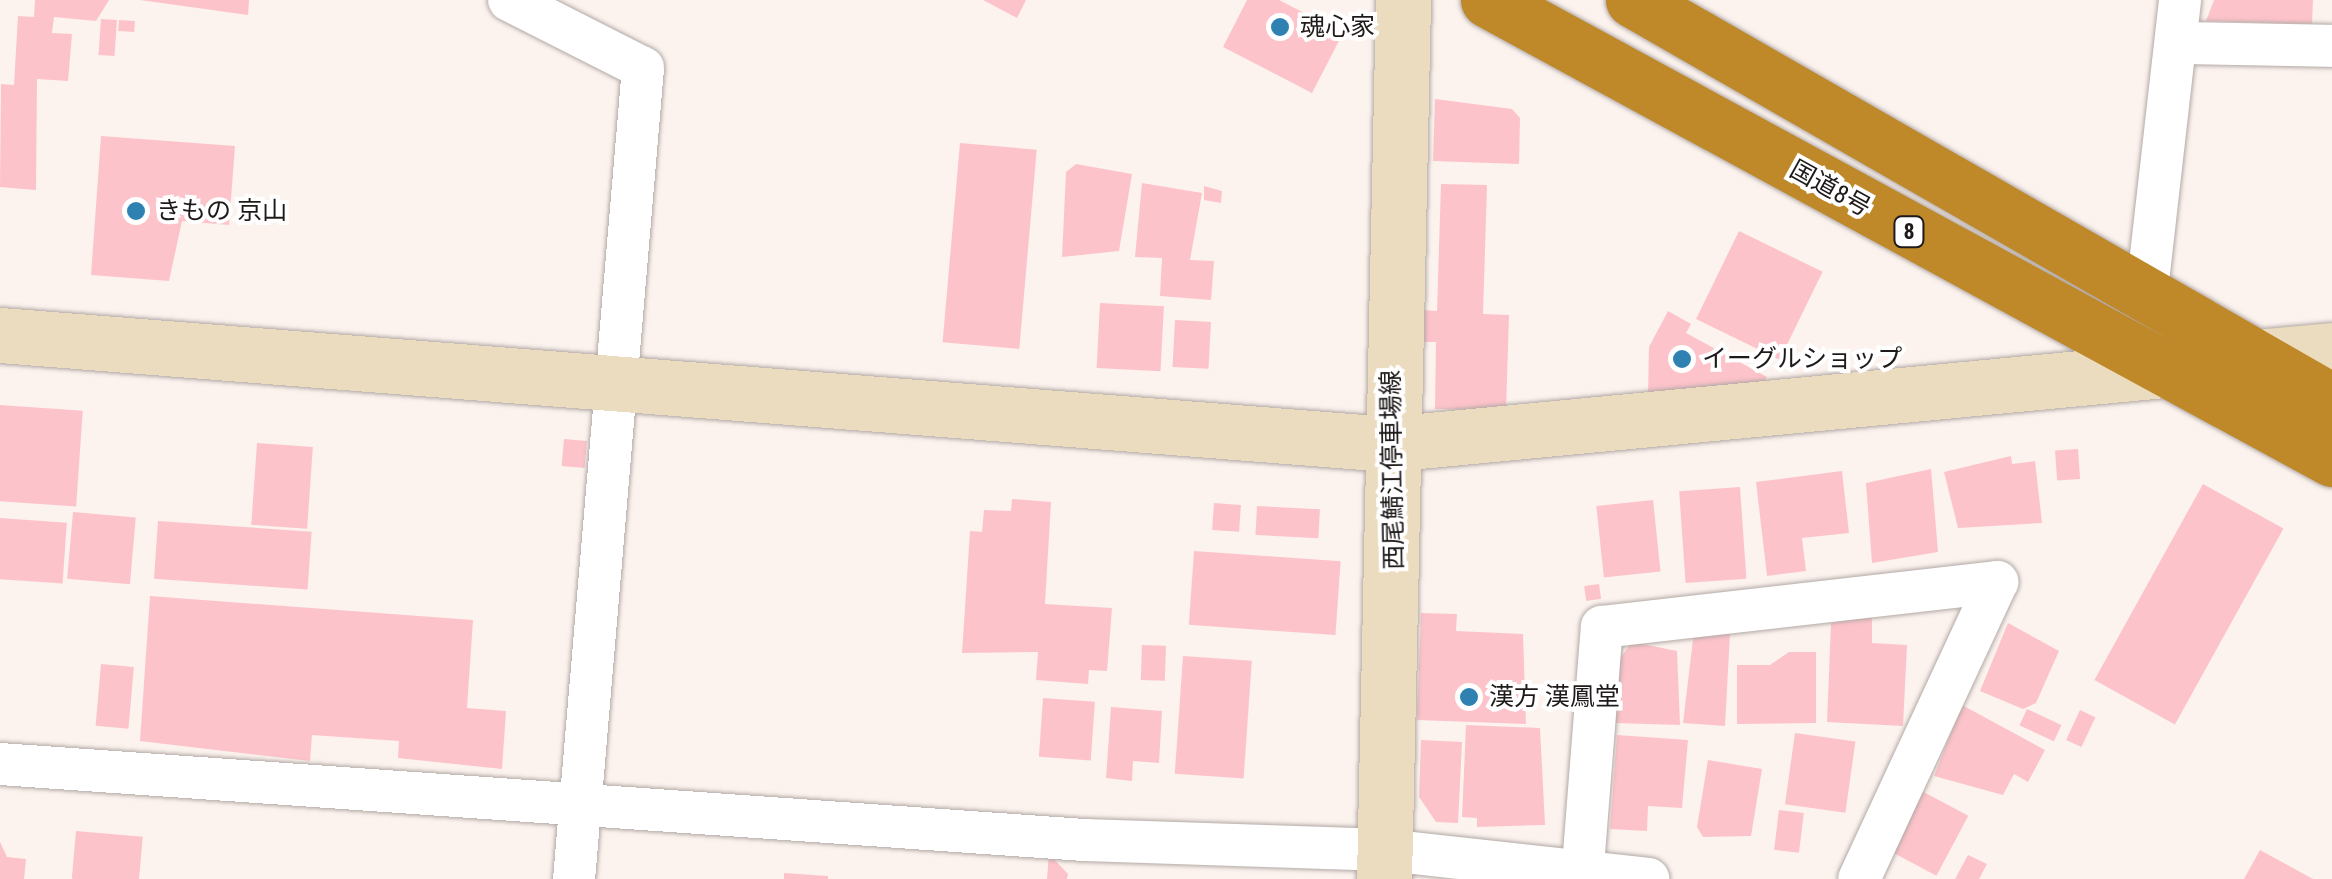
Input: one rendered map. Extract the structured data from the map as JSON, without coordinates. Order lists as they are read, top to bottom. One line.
{"streets":{"highway":["国道8号","8"],"street":["西尾鯖江停車場線"]},"places":["魂心家","きもの 京山","イーグルショップ","漢方 漢鳳堂"]}
